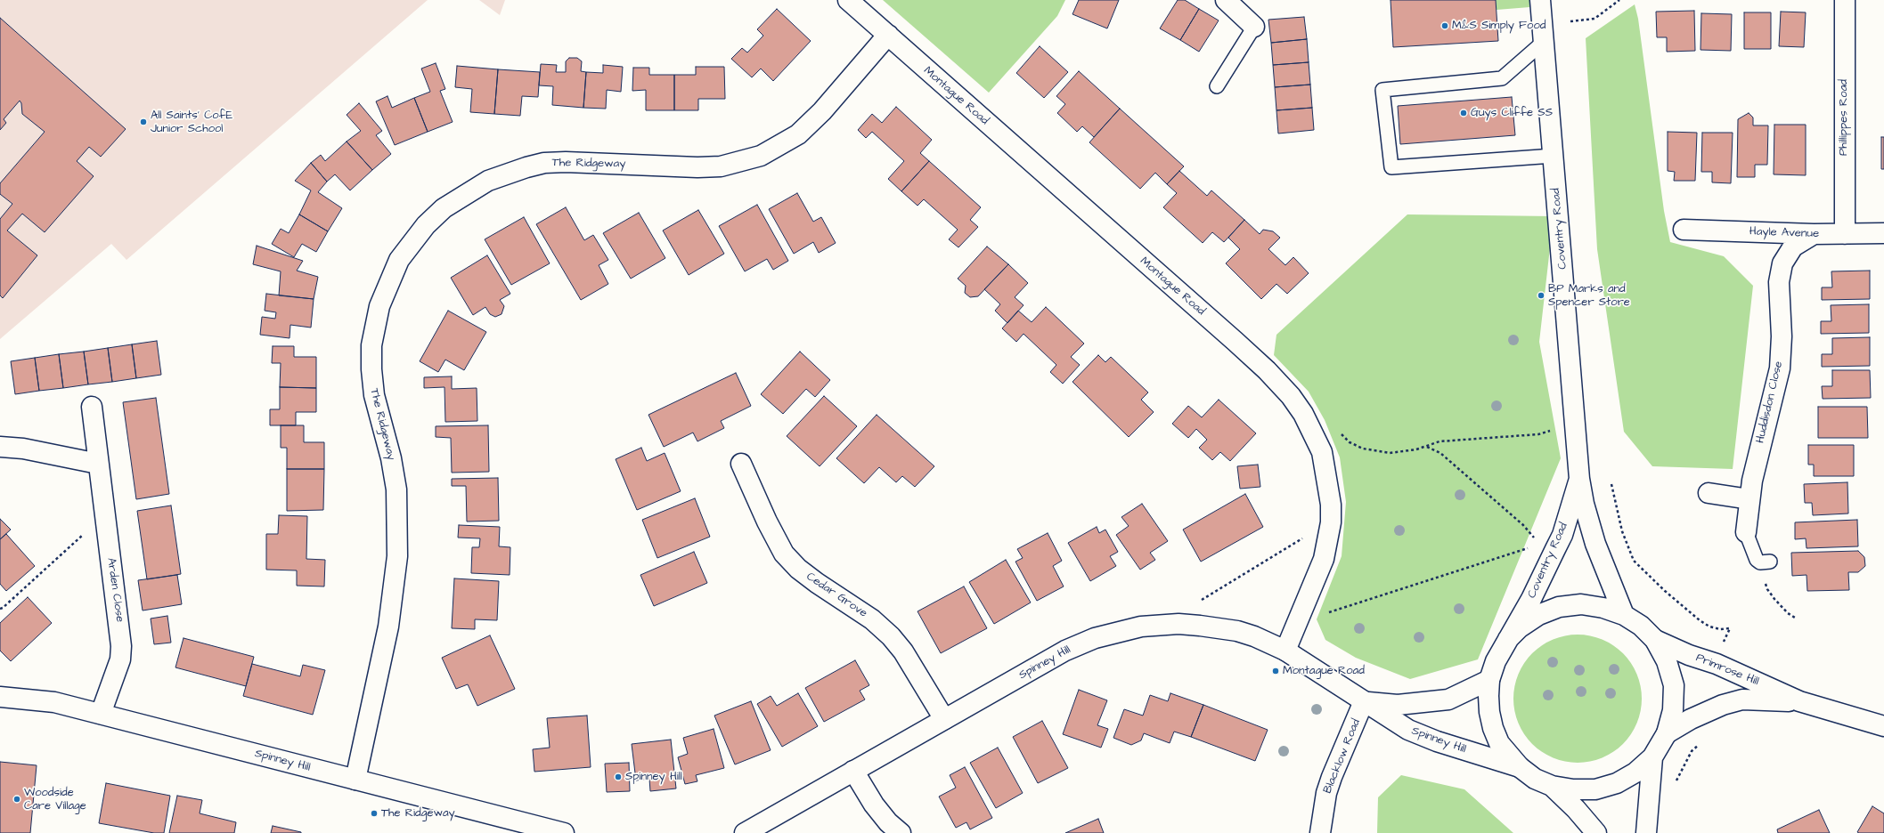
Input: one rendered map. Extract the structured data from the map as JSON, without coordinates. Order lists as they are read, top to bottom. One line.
{"streets":{"street":["Montague Road","Phillippes Road","The Ridgeway","Coventry Road","Hayle Avenue","Huddisdon Close","Arden Close","Cedar Grove","Spinney Hill","Primrose Hill","Blacklow Road"]},"crossings":[["Montague Road","The Ridgeway"],["Montague Road","Spinney Hill"],["Phillippes Road","Hayle Avenue"],["The Ridgeway","Spinney Hill"],["Coventry Road","Spinney Hill"],["Coventry Road","Primrose Hill"],["Hayle Avenue","Huddisdon Close"],["Arden Close","Spinney Hill"],["Cedar Grove","Spinney Hill"],["Spinney Hill","Blacklow Road"]],"places":["M&S Simply Food","Guys Cliffe SS","All Saints' CofE Junior School","BP Marks and Spencer Store","Montague Road","Spinney Hill","Woodside Care Village","The Ridgeway"]}
